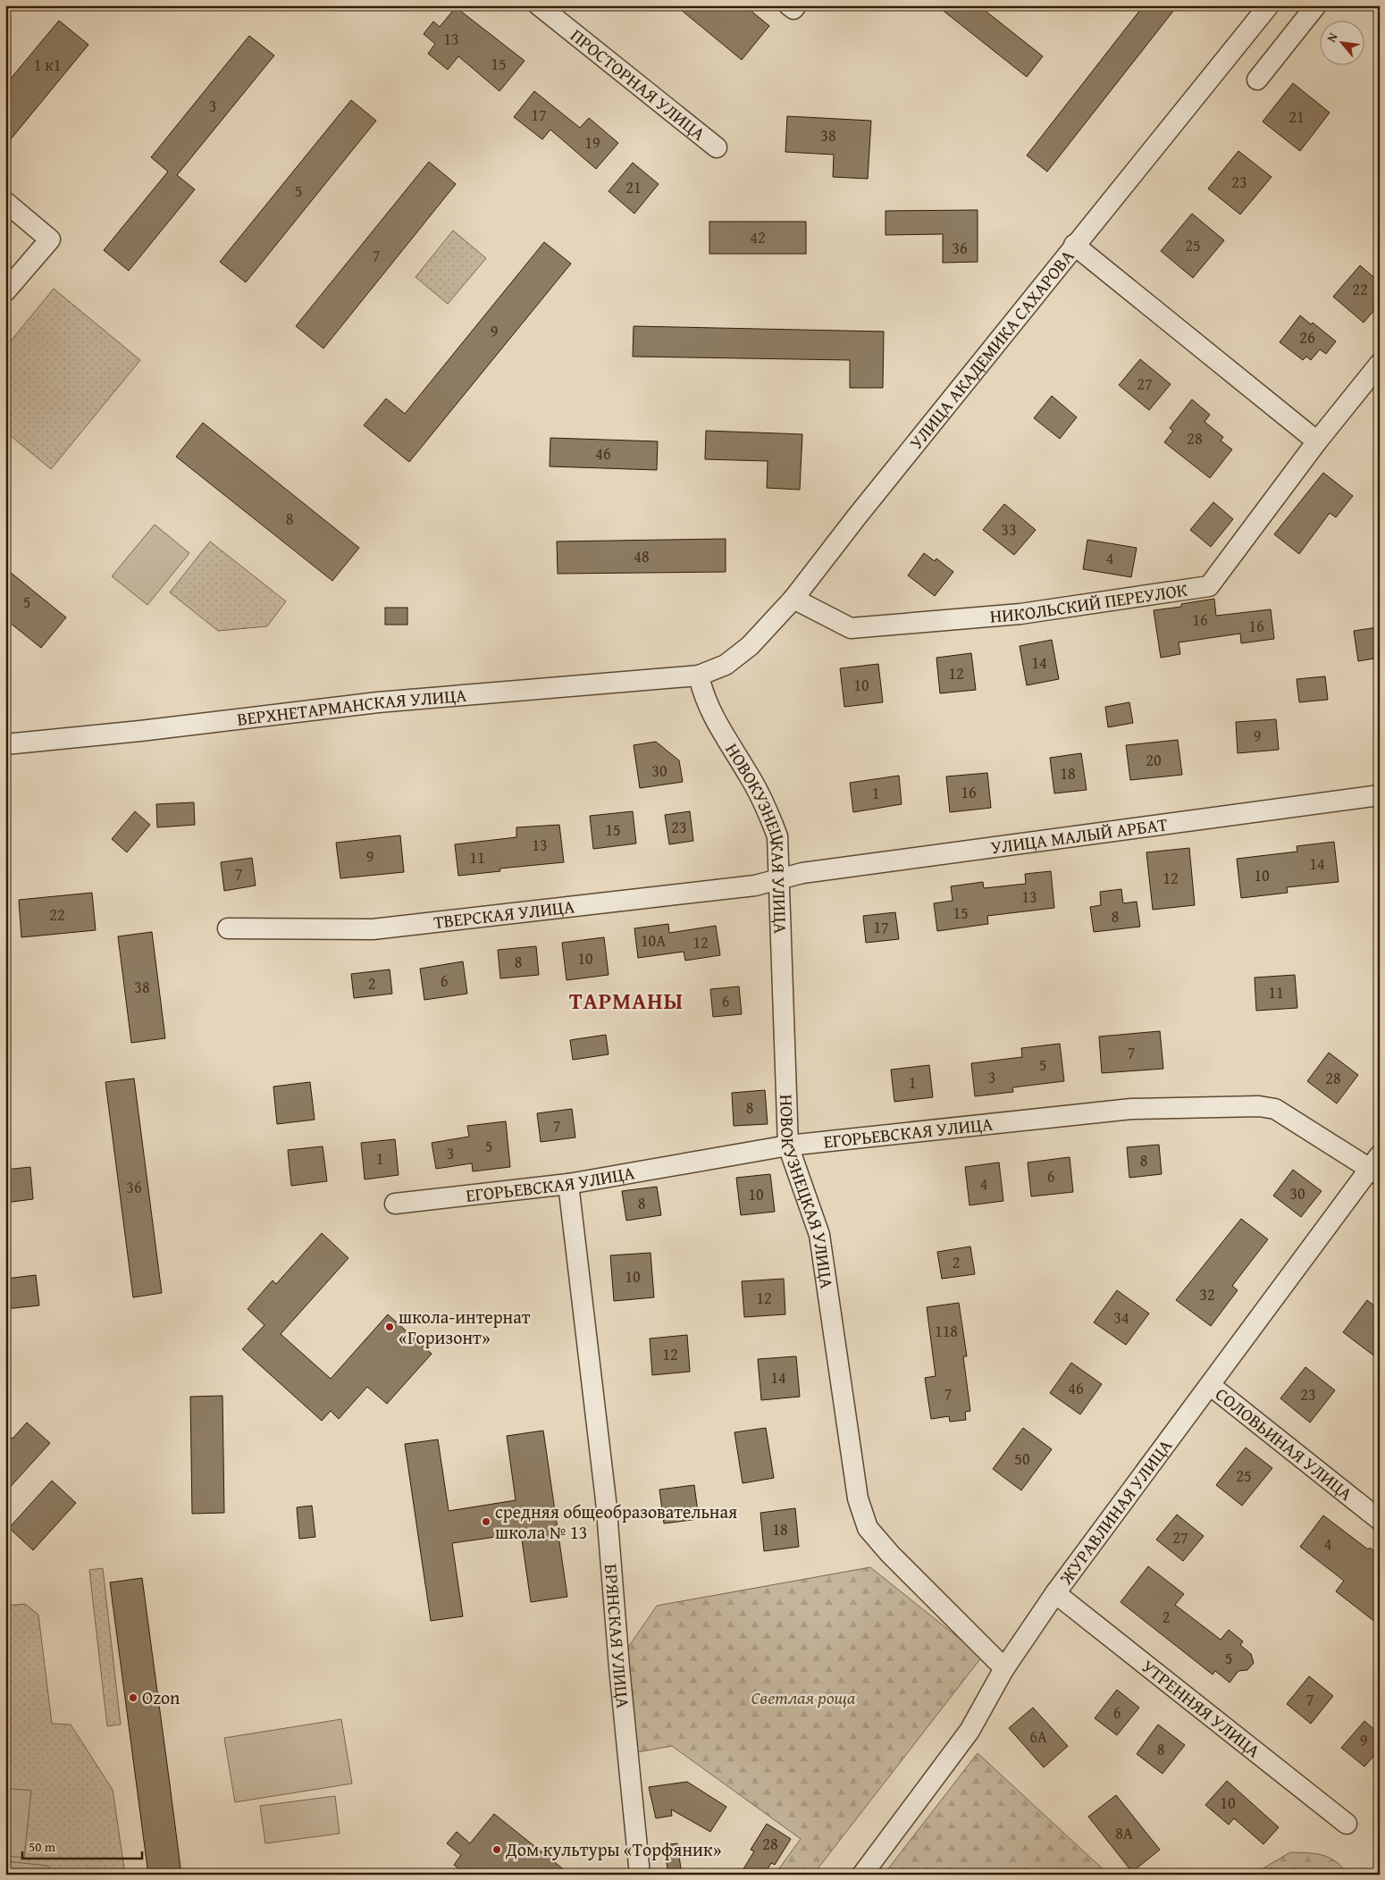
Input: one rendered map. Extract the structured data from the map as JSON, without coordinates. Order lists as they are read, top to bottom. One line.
{"streets":{"street":["ПРОСТОРНАЯ УЛИЦА","УЛИЦА АКАДЕМИКА САХАРОВА","НИКОЛЬСКИЙ ПЕРЕУЛОК","ВЕРХНЕТАРМАНСКАЯ УЛИЦА","УЛИЦА МАЛЫЙ АРБАТ","НОВОКУЗНЕЦКАЯ УЛИЦА","ТВЕРСКАЯ УЛИЦА","ЕГОРЬЕВСКАЯ УЛИЦА","СОЛОВЬИНАЯ УЛИЦА","ЖУРАВЛИНАЯ УЛИЦА","БРЯНСКАЯ УЛИЦА","УТРЕННЯЯ УЛИЦА"]},"crossings":[["УЛИЦА АКАДЕМИКА САХАРОВА","НИКОЛЬСКИЙ ПЕРЕУЛОК"],["УЛИЦА АКАДЕМИКА САХАРОВА","ВЕРХНЕТАРМАНСКАЯ УЛИЦА"],["УЛИЦА АКАДЕМИКА САХАРОВА","НОВОКУЗНЕЦКАЯ УЛИЦА"],["ВЕРХНЕТАРМАНСКАЯ УЛИЦА","НОВОКУЗНЕЦКАЯ УЛИЦА"],["УЛИЦА МАЛЫЙ АРБАТ","НОВОКУЗНЕЦКАЯ УЛИЦА"],["УЛИЦА МАЛЫЙ АРБАТ","ТВЕРСКАЯ УЛИЦА"],["НОВОКУЗНЕЦКАЯ УЛИЦА","ТВЕРСКАЯ УЛИЦА"],["НОВОКУЗНЕЦКАЯ УЛИЦА","ЕГОРЬЕВСКАЯ УЛИЦА"],["НОВОКУЗНЕЦКАЯ УЛИЦА","ЖУРАВЛИНАЯ УЛИЦА"],["ЕГОРЬЕВСКАЯ УЛИЦА","ЖУРАВЛИНАЯ УЛИЦА"],["ЕГОРЬЕВСКАЯ УЛИЦА","БРЯНСКАЯ УЛИЦА"],["СОЛОВЬИНАЯ УЛИЦА","ЖУРАВЛИНАЯ УЛИЦА"],["ЖУРАВЛИНАЯ УЛИЦА","УТРЕННЯЯ УЛИЦА"]],"districts":["ТАРМАНЫ"],"parks":["Светлая роща"],"places":["школа-интернат «Горизонт»","средняя общеобразовательная школа № 13","Ozon","Дом культуры «Торфяник»"],"house_numbers":["13","15","1 к1","3","17","21","38","19","23","21","5","42","25","36","7","22","9","26","27","28","46","8","33","48","4","5","16","16","14","12","10","9","20","30","18","16","1","23","15","13","9","11","14","7","10","12","13","15","22","8","17","10А","12","10","8","6","2","38","11","6","7","5","3","28","1","8","7","5","3","1","8","6","4","36","30","10","8","2","10","32","12","34","118","12","14","46","7","23","50","25","18","27","4","2","5","7","6","6А","9","8","10","8А","28"],"scale_bar":"50 m","north":"top left"}
